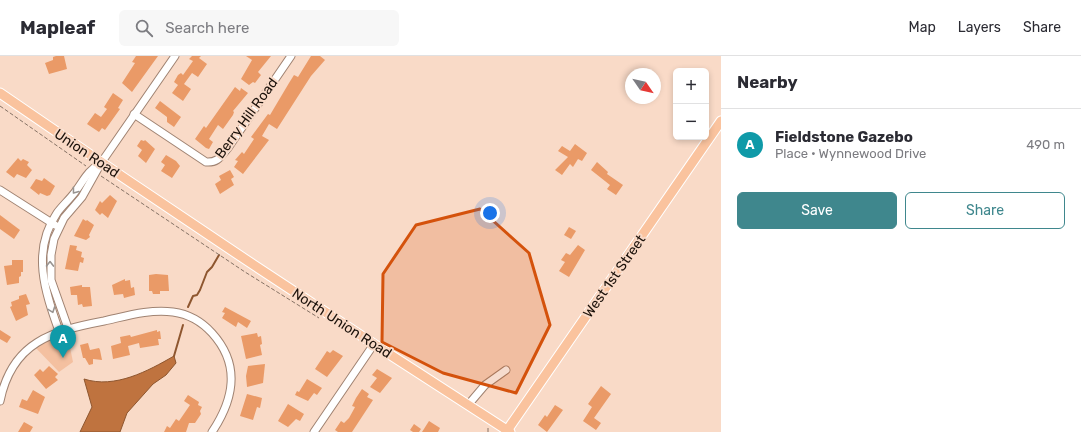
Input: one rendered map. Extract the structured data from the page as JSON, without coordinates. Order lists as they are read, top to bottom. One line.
{"streets":{"main road":["Union Road","West 1st Street","North Union Road"],"street":["Berry Hill Road"]},"crossings":[["Union Road","North Union Road"],["West 1st Street","North Union Road"]],"north":"bottom right","page":{"header":"Mapleaf","search":"Search here","nav":["Map","Layers","Share"],"heading":"Nearby","map_buttons":["+","−"],"list":[{"mark":"A","name":"Fieldstone Gazebo","note":"Place · Wynnewood Drive","value":"490 m"}],"buttons":["Save","Share"],"pins":"A"}}
